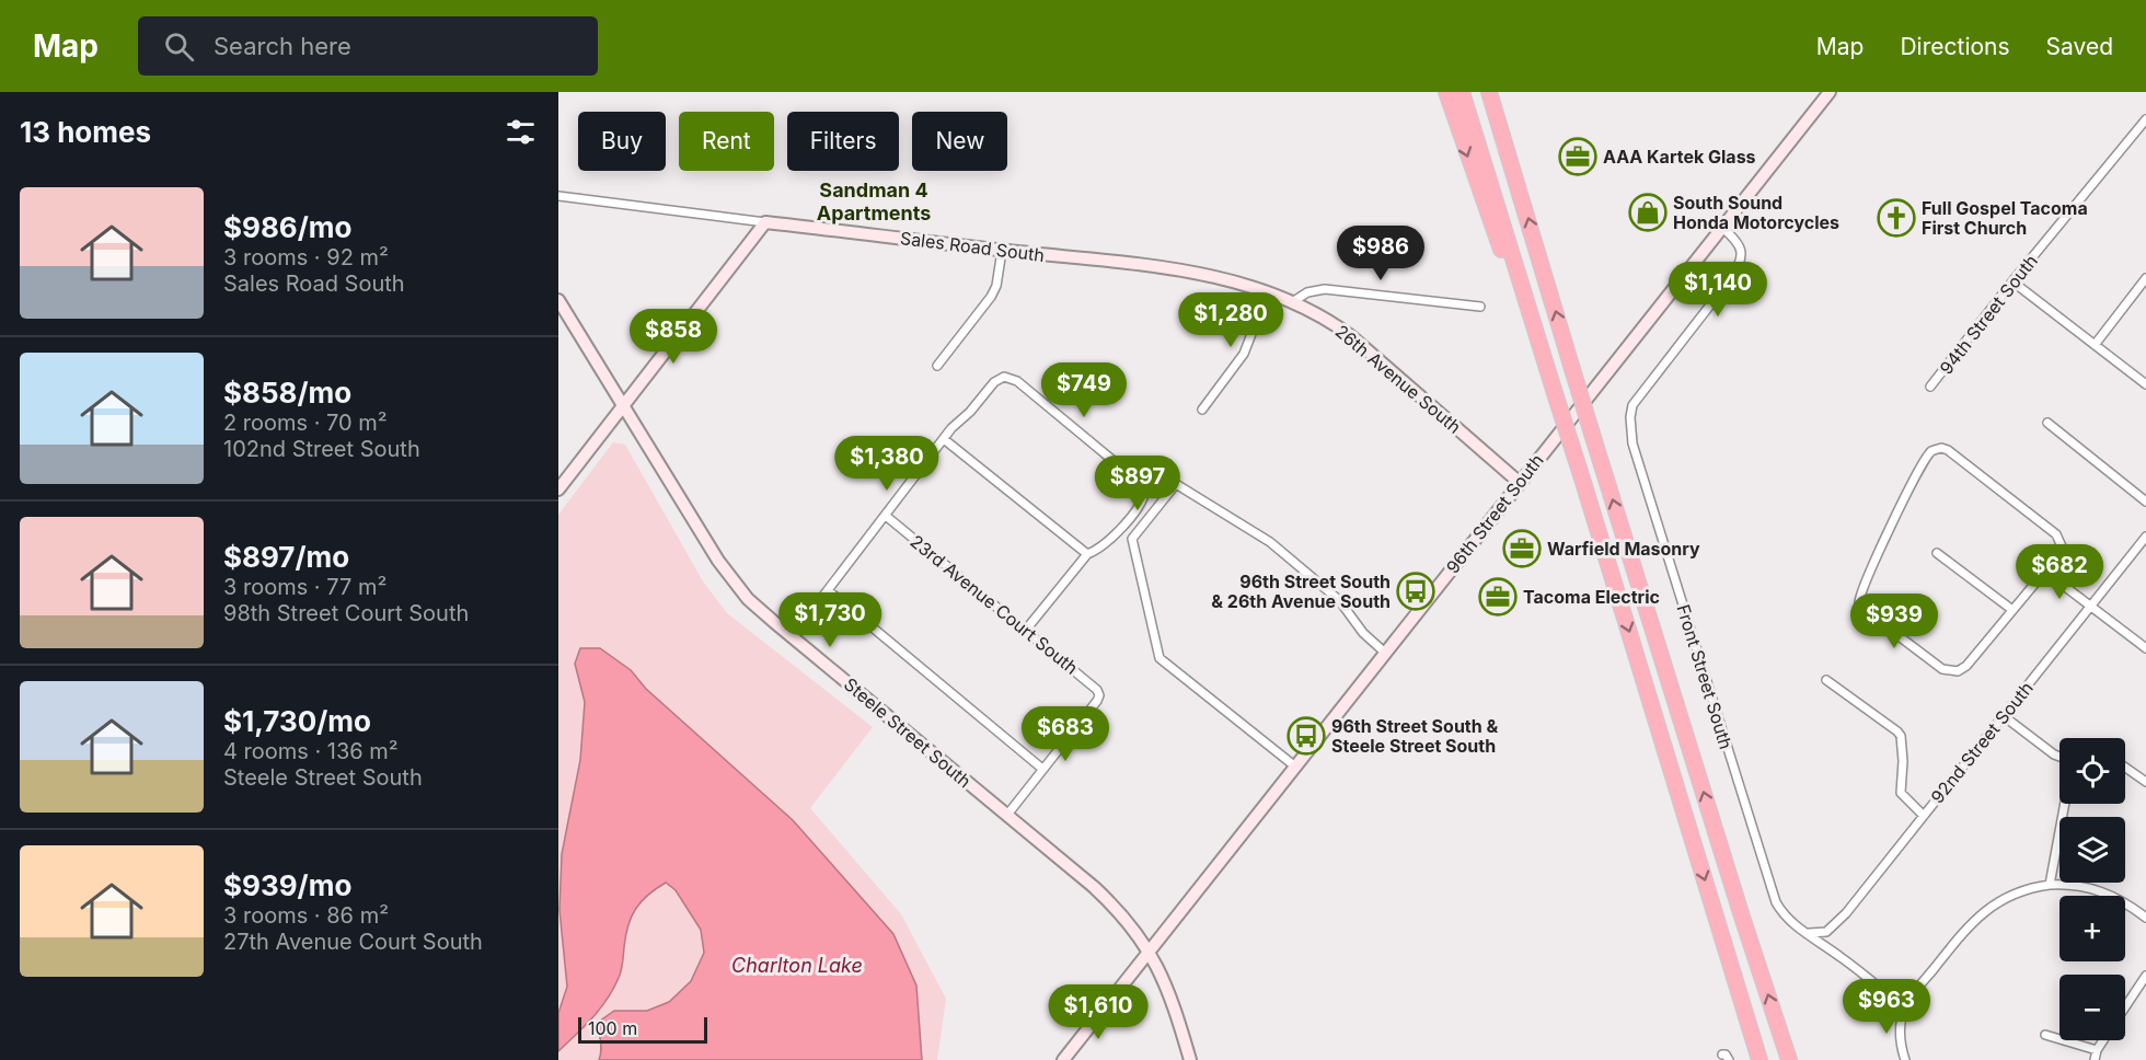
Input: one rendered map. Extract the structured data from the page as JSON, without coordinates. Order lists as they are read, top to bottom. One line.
{"streets":{"main road":["Sales Road South","26th Avenue South","96th Street South","Steele Street South"],"street":["94th Street South","23rd Avenue Court South","Front Street South","92nd Street South"]},"crossings":[["Sales Road South","26th Avenue South"],["26th Avenue South","96th Street South"],["96th Street South","Front Street South"],["96th Street South","Steele Street South"],["Front Street South","92nd Street South"]],"districts":["Sandman 4 Apartments"],"water":["Charlton Lake"],"places":{"office":["AAA Kartek Glass","Warfield Masonry","Tacoma Electric"],"shop":["South Sound Honda Motorcycles"],"church":["Full Gospel Tacoma First Church"],"bus stop":["96th Street South & 26th Avenue South","96th Street South & Steele Street South"]},"scale_bar":"100 m","page":{"header":"Map","search":"Search here","nav":["Map","Directions","Saved"],"heading":"13 homes","chip":["Buy","Rent","Filters","New"],"list":[{"name":"$986/mo","note":"3 rooms · 92 m² · Sales Road South"},{"name":"$858/mo","note":"2 rooms · 70 m² · 102nd Street South"},{"name":"$897/mo","note":"3 rooms · 77 m² · 98th Street Court South"},{"name":"$1,730/mo","note":"4 rooms · 136 m² · Steele Street South"},{"name":"$939/mo","note":"3 rooms · 86 m² · 27th Avenue Court South"}],"price":["$986","$1,140","$1,280","$858","$749","$1,380","$897","$682","$1,730","$939","$683","$963","$1,610"],"map_buttons":["+","−"],"scale":"100 m"}}
